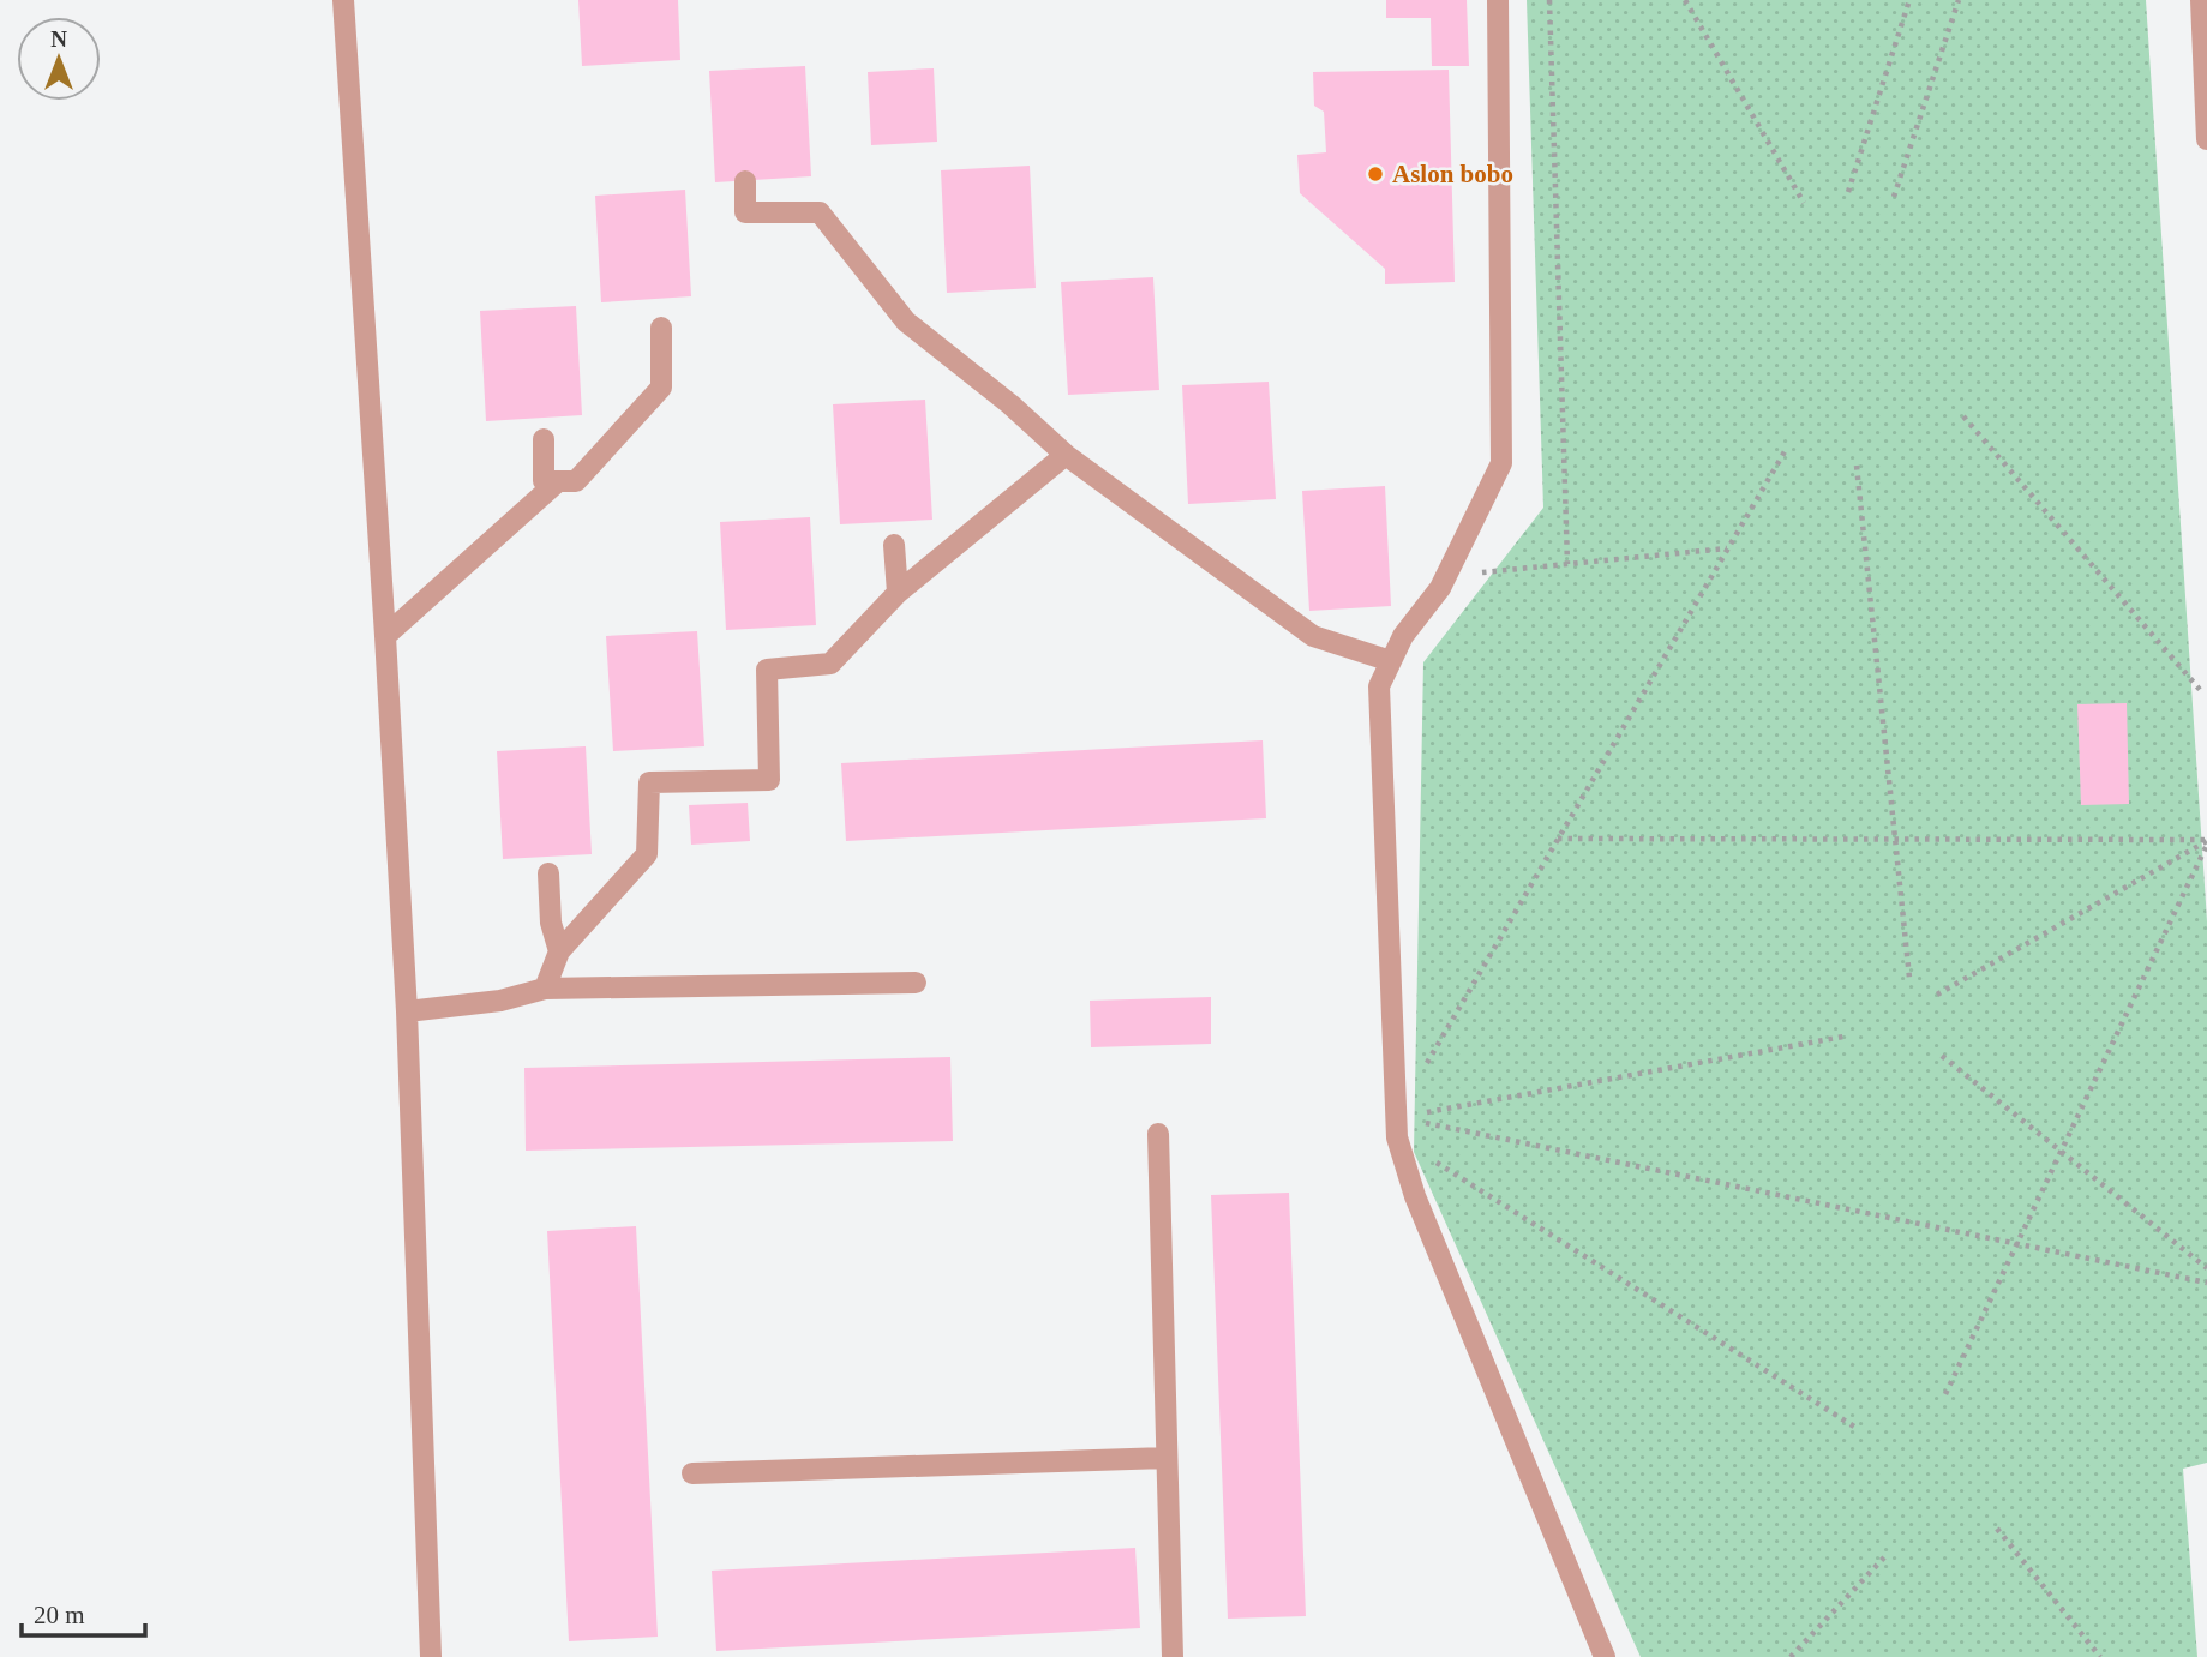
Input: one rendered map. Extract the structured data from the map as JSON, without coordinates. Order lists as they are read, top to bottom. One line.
{"places":["Aslon bobo"],"scale_bar":"20 m","north":"top"}
